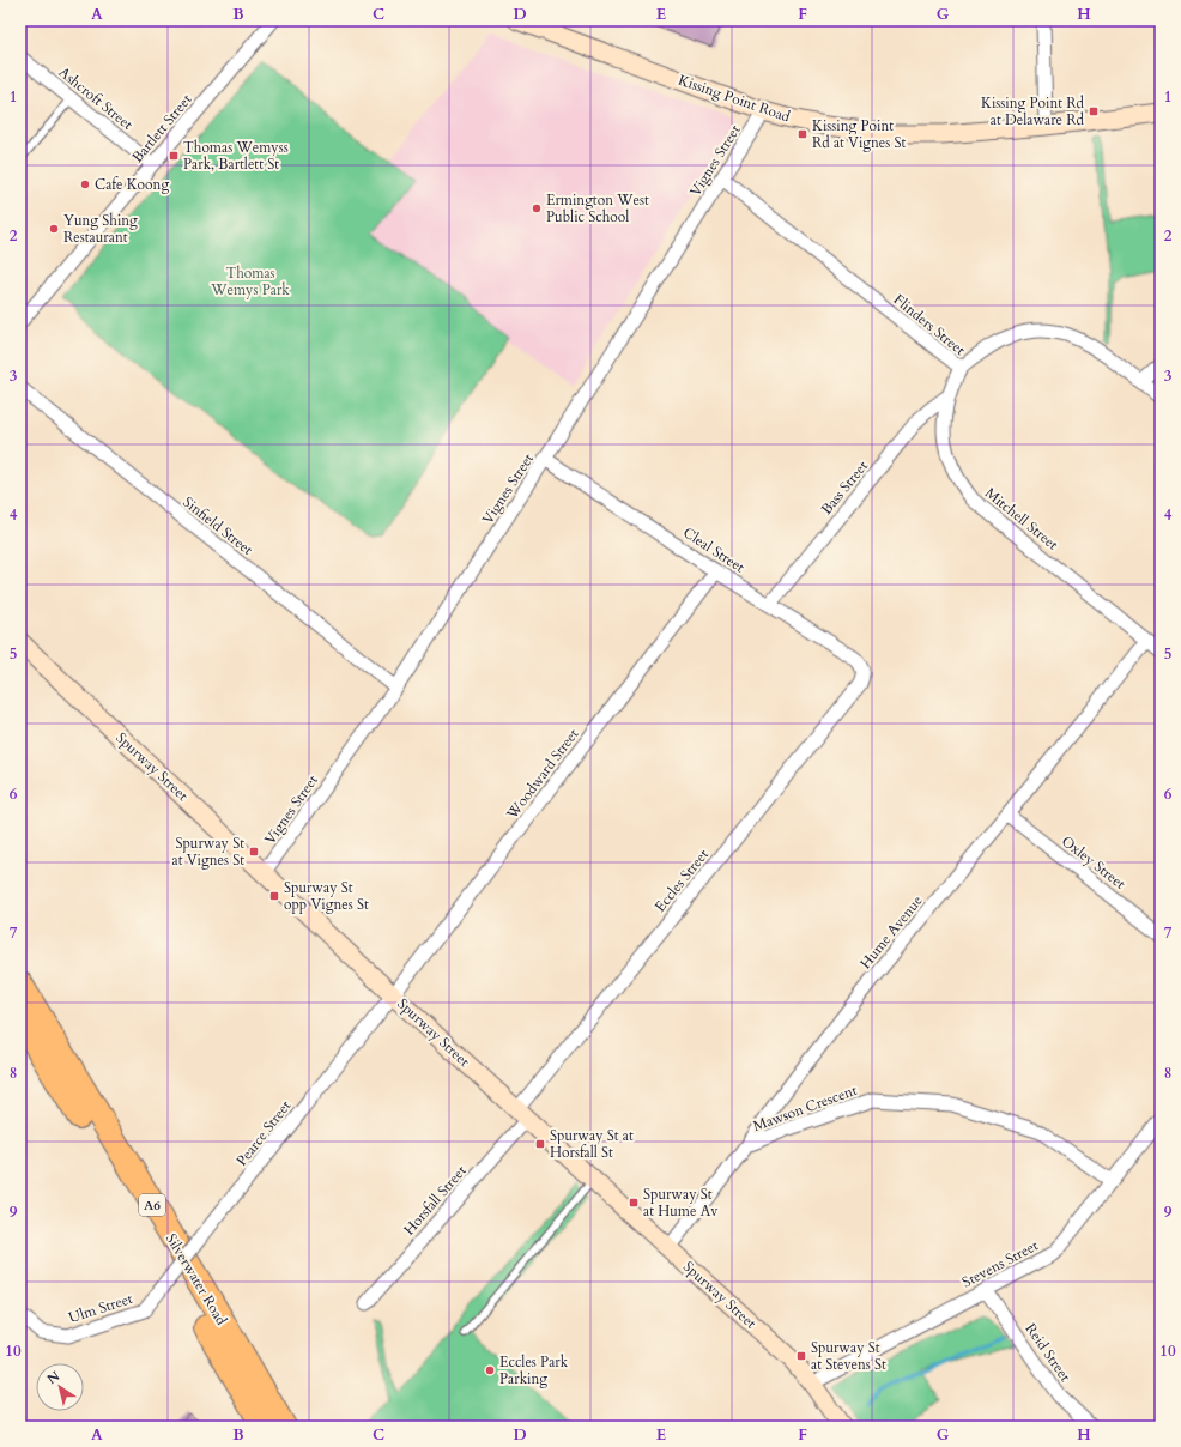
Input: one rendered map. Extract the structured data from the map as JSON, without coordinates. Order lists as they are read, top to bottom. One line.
{"streets":{"highway":["A6","Silverwater Road"],"street":["Ashcroft Street","Kissing Point Road","Bartlett Street","Vignes Street","Flinders Street","Bass Street","Mitchell Street","Sinfield Street","Cleal Street","Spurway Street","Woodward Street","Oxley Street","Eccles Street","Hume Avenue","Mawson Crescent","Pearce Street","Horsfall Street","Stevens Street","Ulm Street","Reid Street"]},"crossings":[["Ashcroft Street","Bartlett Street"],["Kissing Point Road","Vignes Street"],["Vignes Street","Flinders Street"],["Vignes Street","Sinfield Street"],["Vignes Street","Cleal Street"],["Vignes Street","Spurway Street"],["Flinders Street","Mitchell Street"],["Bass Street","Mitchell Street"],["Bass Street","Cleal Street"],["Mitchell Street","Hume Avenue"],["Cleal Street","Woodward Street"],["Cleal Street","Eccles Street"],["Spurway Street","Woodward Street"],["Spurway Street","Eccles Street"],["Spurway Street","Hume Avenue"],["Spurway Street","Pearce Street"],["Spurway Street","Horsfall Street"],["Spurway Street","Stevens Street"],["Woodward Street","Pearce Street"],["Oxley Street","Hume Avenue"],["Eccles Street","Horsfall Street"],["Hume Avenue","Mawson Crescent"],["Mawson Crescent","Stevens Street"],["Pearce Street","Ulm Street"],["Stevens Street","Reid Street"]],"parks":["Thomas Wemys Park"],"places":{"transit":["Kissing Point Rd at Delaware Rd","Kissing Point Rd at Vignes St","Thomas Wemyss Park, Bartlett St","Spurway St at Vignes St","Spurway St opp Vignes St","Spurway St at Horsfall St","Spurway St at Hume Av","Spurway St at Stevens St"],"other":["Cafe Koong","Ermington West Public School","Yung Shing Restaurant","Eccles Park Parking"]},"north":"top left","grid":{"columns":["A","B","C","D","E","F","G","H"],"rows":["1","2","3","4","5","6","7","8","9","10"]}}
